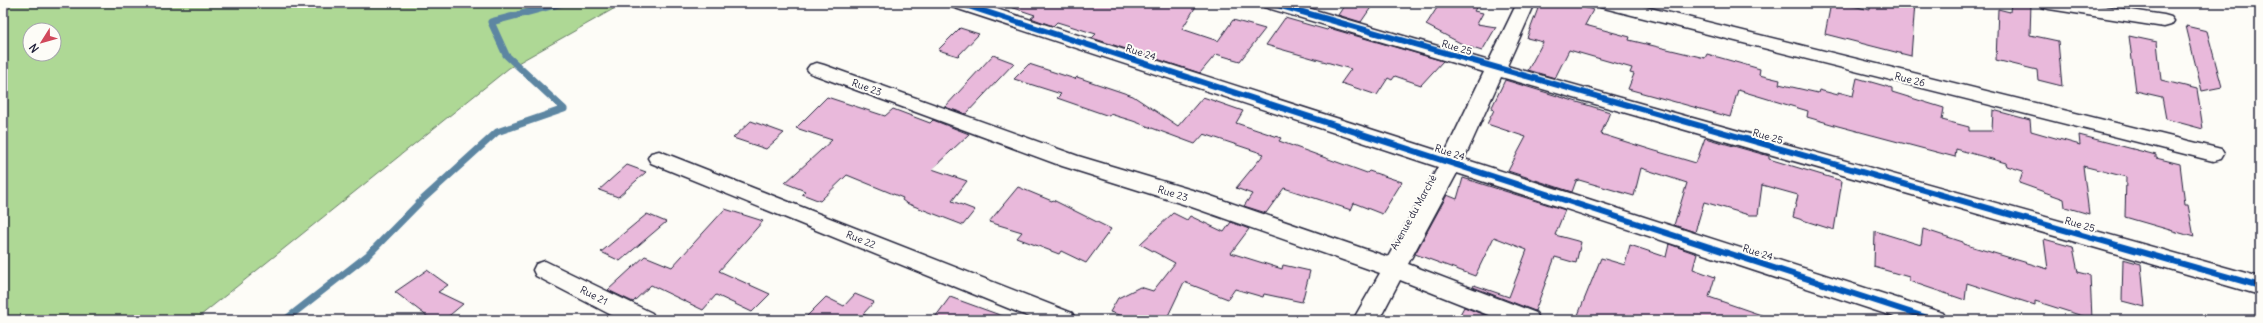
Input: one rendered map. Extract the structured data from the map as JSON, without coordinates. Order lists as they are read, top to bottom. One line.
{"streets":{"street":["Rue 25","Rue 24","Rue 26","Rue 23","Avenue du Marché","Rue 22","Rue 21"]},"crossings":[["Rue 25","Avenue du Marché"],["Rue 24","Avenue du Marché"],["Rue 23","Avenue du Marché"]],"north":"bottom left"}
